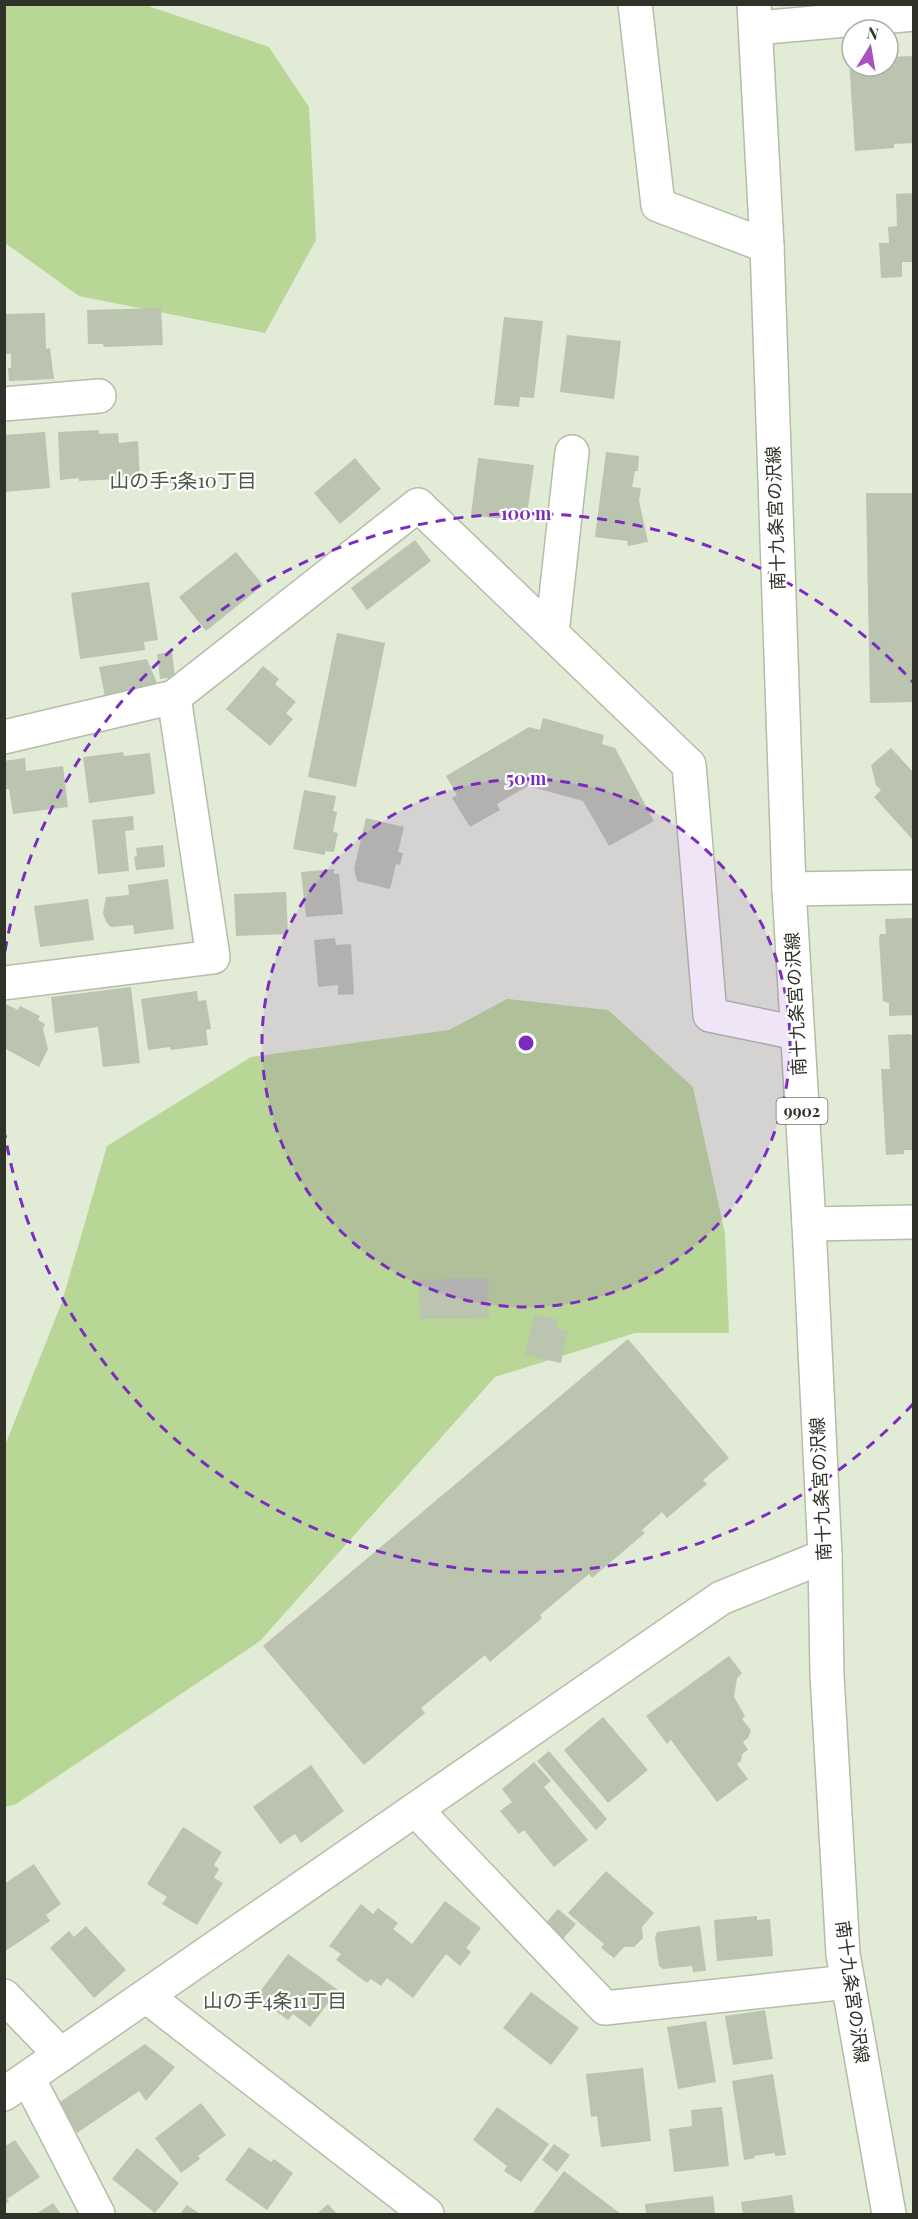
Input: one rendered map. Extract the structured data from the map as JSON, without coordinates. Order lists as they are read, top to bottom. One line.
{"streets":{"street":["南十九条宮の沢線","9902"]},"districts":["山の手5条10丁目","山の手4条11丁目"],"north":"top","rings":["100 m","50 m"]}
